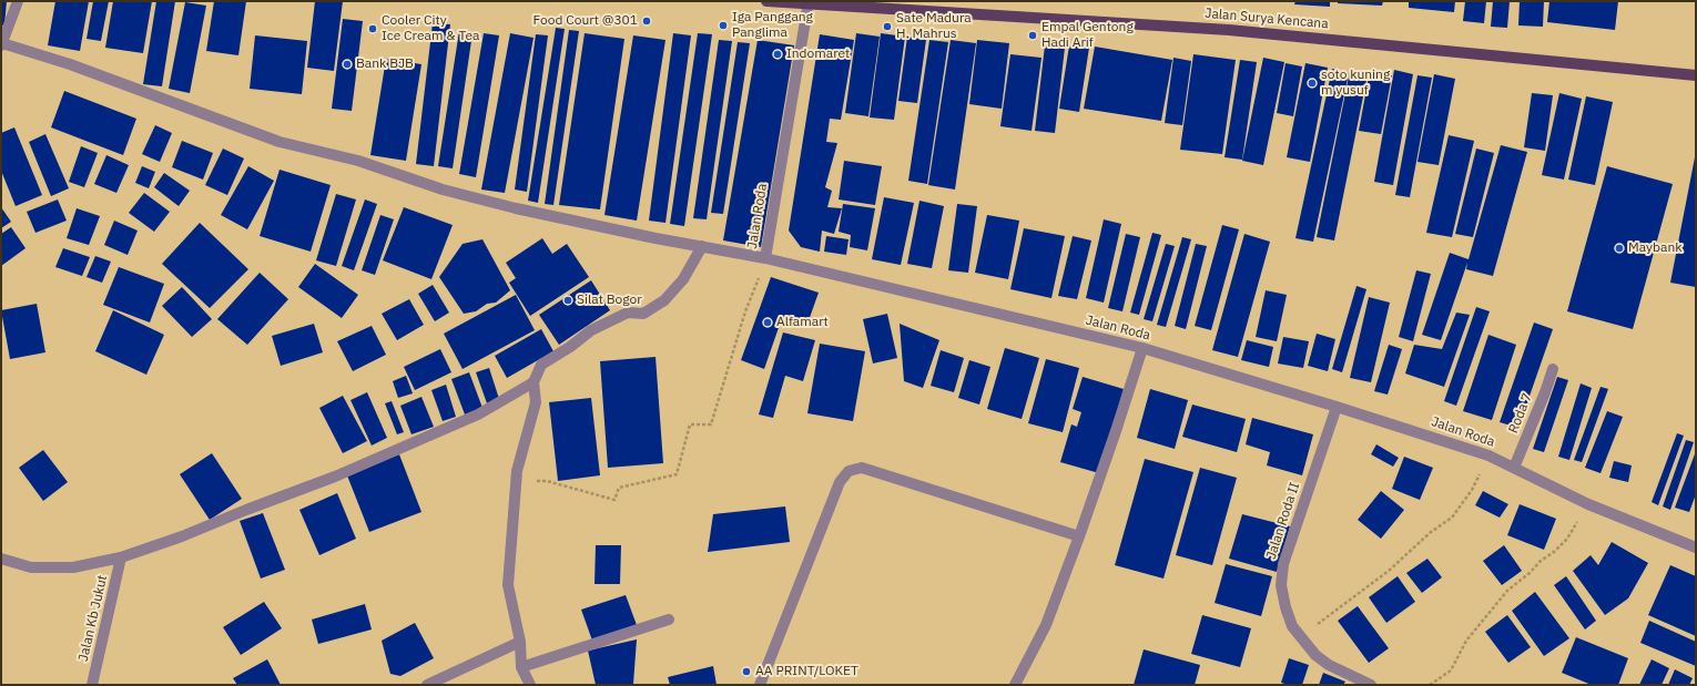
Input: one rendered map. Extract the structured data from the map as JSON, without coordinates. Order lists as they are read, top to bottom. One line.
{"streets":{"main road":["Jalan Surya Kencana"],"street":["Jalan Roda","Roda 7","Jalan Roda II","Jalan Kb Jukut"]},"crossings":[["Jalan Surya Kencana","Jalan Roda"],["Jalan Roda","Roda 7"],["Jalan Roda","Jalan Roda II"]],"places":["Food Court @301","Iga Panggang Panglima","Sate Madura H. Mahrus","Cooler City Ice Cream & Tea","Empal Gentong Hadi Arif","Indomaret","Bank BJB","soto kuning m yusuf","Maybank","Silat Bogor","Alfamart","AA PRINT/LOKET"]}
